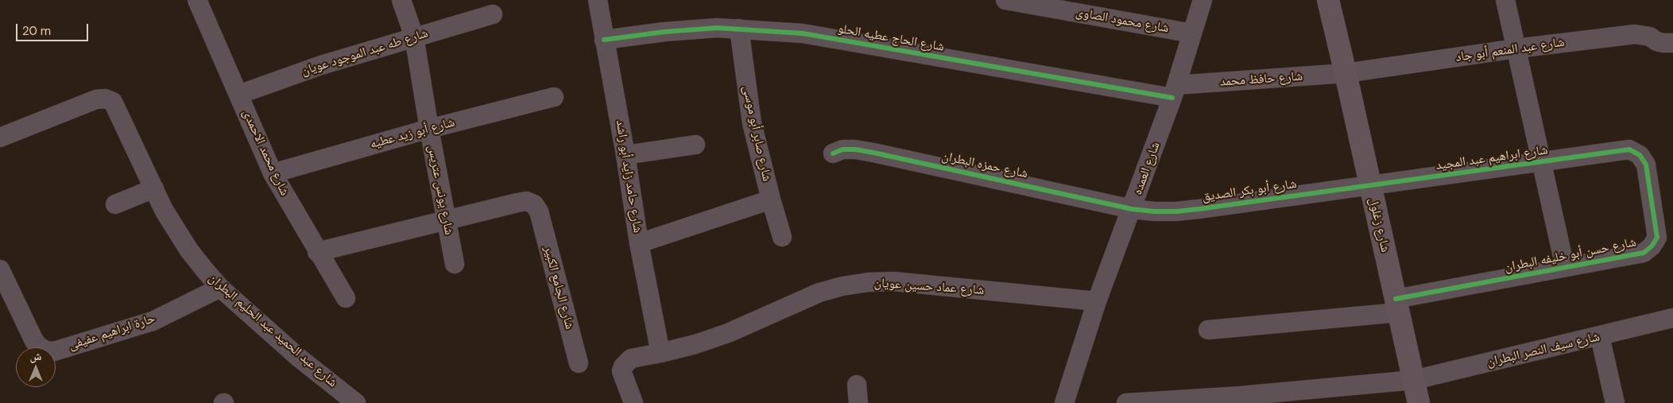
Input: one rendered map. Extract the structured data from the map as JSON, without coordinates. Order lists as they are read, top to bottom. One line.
{"streets":{"street":["شارع محمود الصاوى","شارع الحاج عطيه الحلو","شارع عبد المنعم أبو جاد","شارع طه عبد الموجود عويان","شارع حافظ محمد","شارع أبو زيد عطيه","شارع صابر أبو موسى","شارع محمد الاحمدى","شارع ابراهيم عبد المجيد","شارع حمزه البطران","شارع العمده","شارع حامد زايد أبو راشد","شارع يونس عتريس","شارع أبو بكر الصديق","شارع زغلول","شارع حسن أبو خليفه البطران","شارع عماد حسين عويان","شارع الجامع الكبير","شارع عبد الحميد عبد الحليم البطران","حارة ابراهيم عفيفى","شارع سيف النصر البطران"]},"crossings":[["شارع محمود الصاوى","شارع العمده"],["شارع الحاج عطيه الحلو","شارع حافظ محمد"],["شارع الحاج عطيه الحلو","شارع صابر أبو موسى"],["شارع الحاج عطيه الحلو","شارع العمده"],["شارع الحاج عطيه الحلو","شارع حامد زايد أبو راشد"],["شارع عبد المنعم أبو جاد","شارع حافظ محمد"],["شارع عبد المنعم أبو جاد","شارع زغلول"],["شارع طه عبد الموجود عويان","شارع محمد الاحمدى"],["شارع طه عبد الموجود عويان","شارع يونس عتريس"],["شارع حافظ محمد","شارع العمده"],["شارع حافظ محمد","شارع زغلول"],["شارع أبو زيد عطيه","شارع محمد الاحمدى"],["شارع أبو زيد عطيه","شارع يونس عتريس"],["شارع ابراهيم عبد المجيد","شارع أبو بكر الصديق"],["شارع ابراهيم عبد المجيد","شارع زغلول"],["شارع ابراهيم عبد المجيد","شارع حسن أبو خليفه البطران"],["شارع حمزه البطران","شارع العمده"],["شارع حمزه البطران","شارع أبو بكر الصديق"],["شارع العمده","شارع أبو بكر الصديق"],["شارع العمده","شارع عماد حسين عويان"],["شارع حامد زايد أبو راشد","شارع عماد حسين عويان"],["شارع يونس عتريس","شارع الجامع الكبير"],["شارع أبو بكر الصديق","شارع زغلول"],["شارع زغلول","شارع حسن أبو خليفه البطران"],["شارع زغلول","شارع سيف النصر البطران"],["شارع عبد الحميد عبد الحليم البطران","حارة ابراهيم عفيفى"]],"scale_bar":"20 m","north":"top"}
